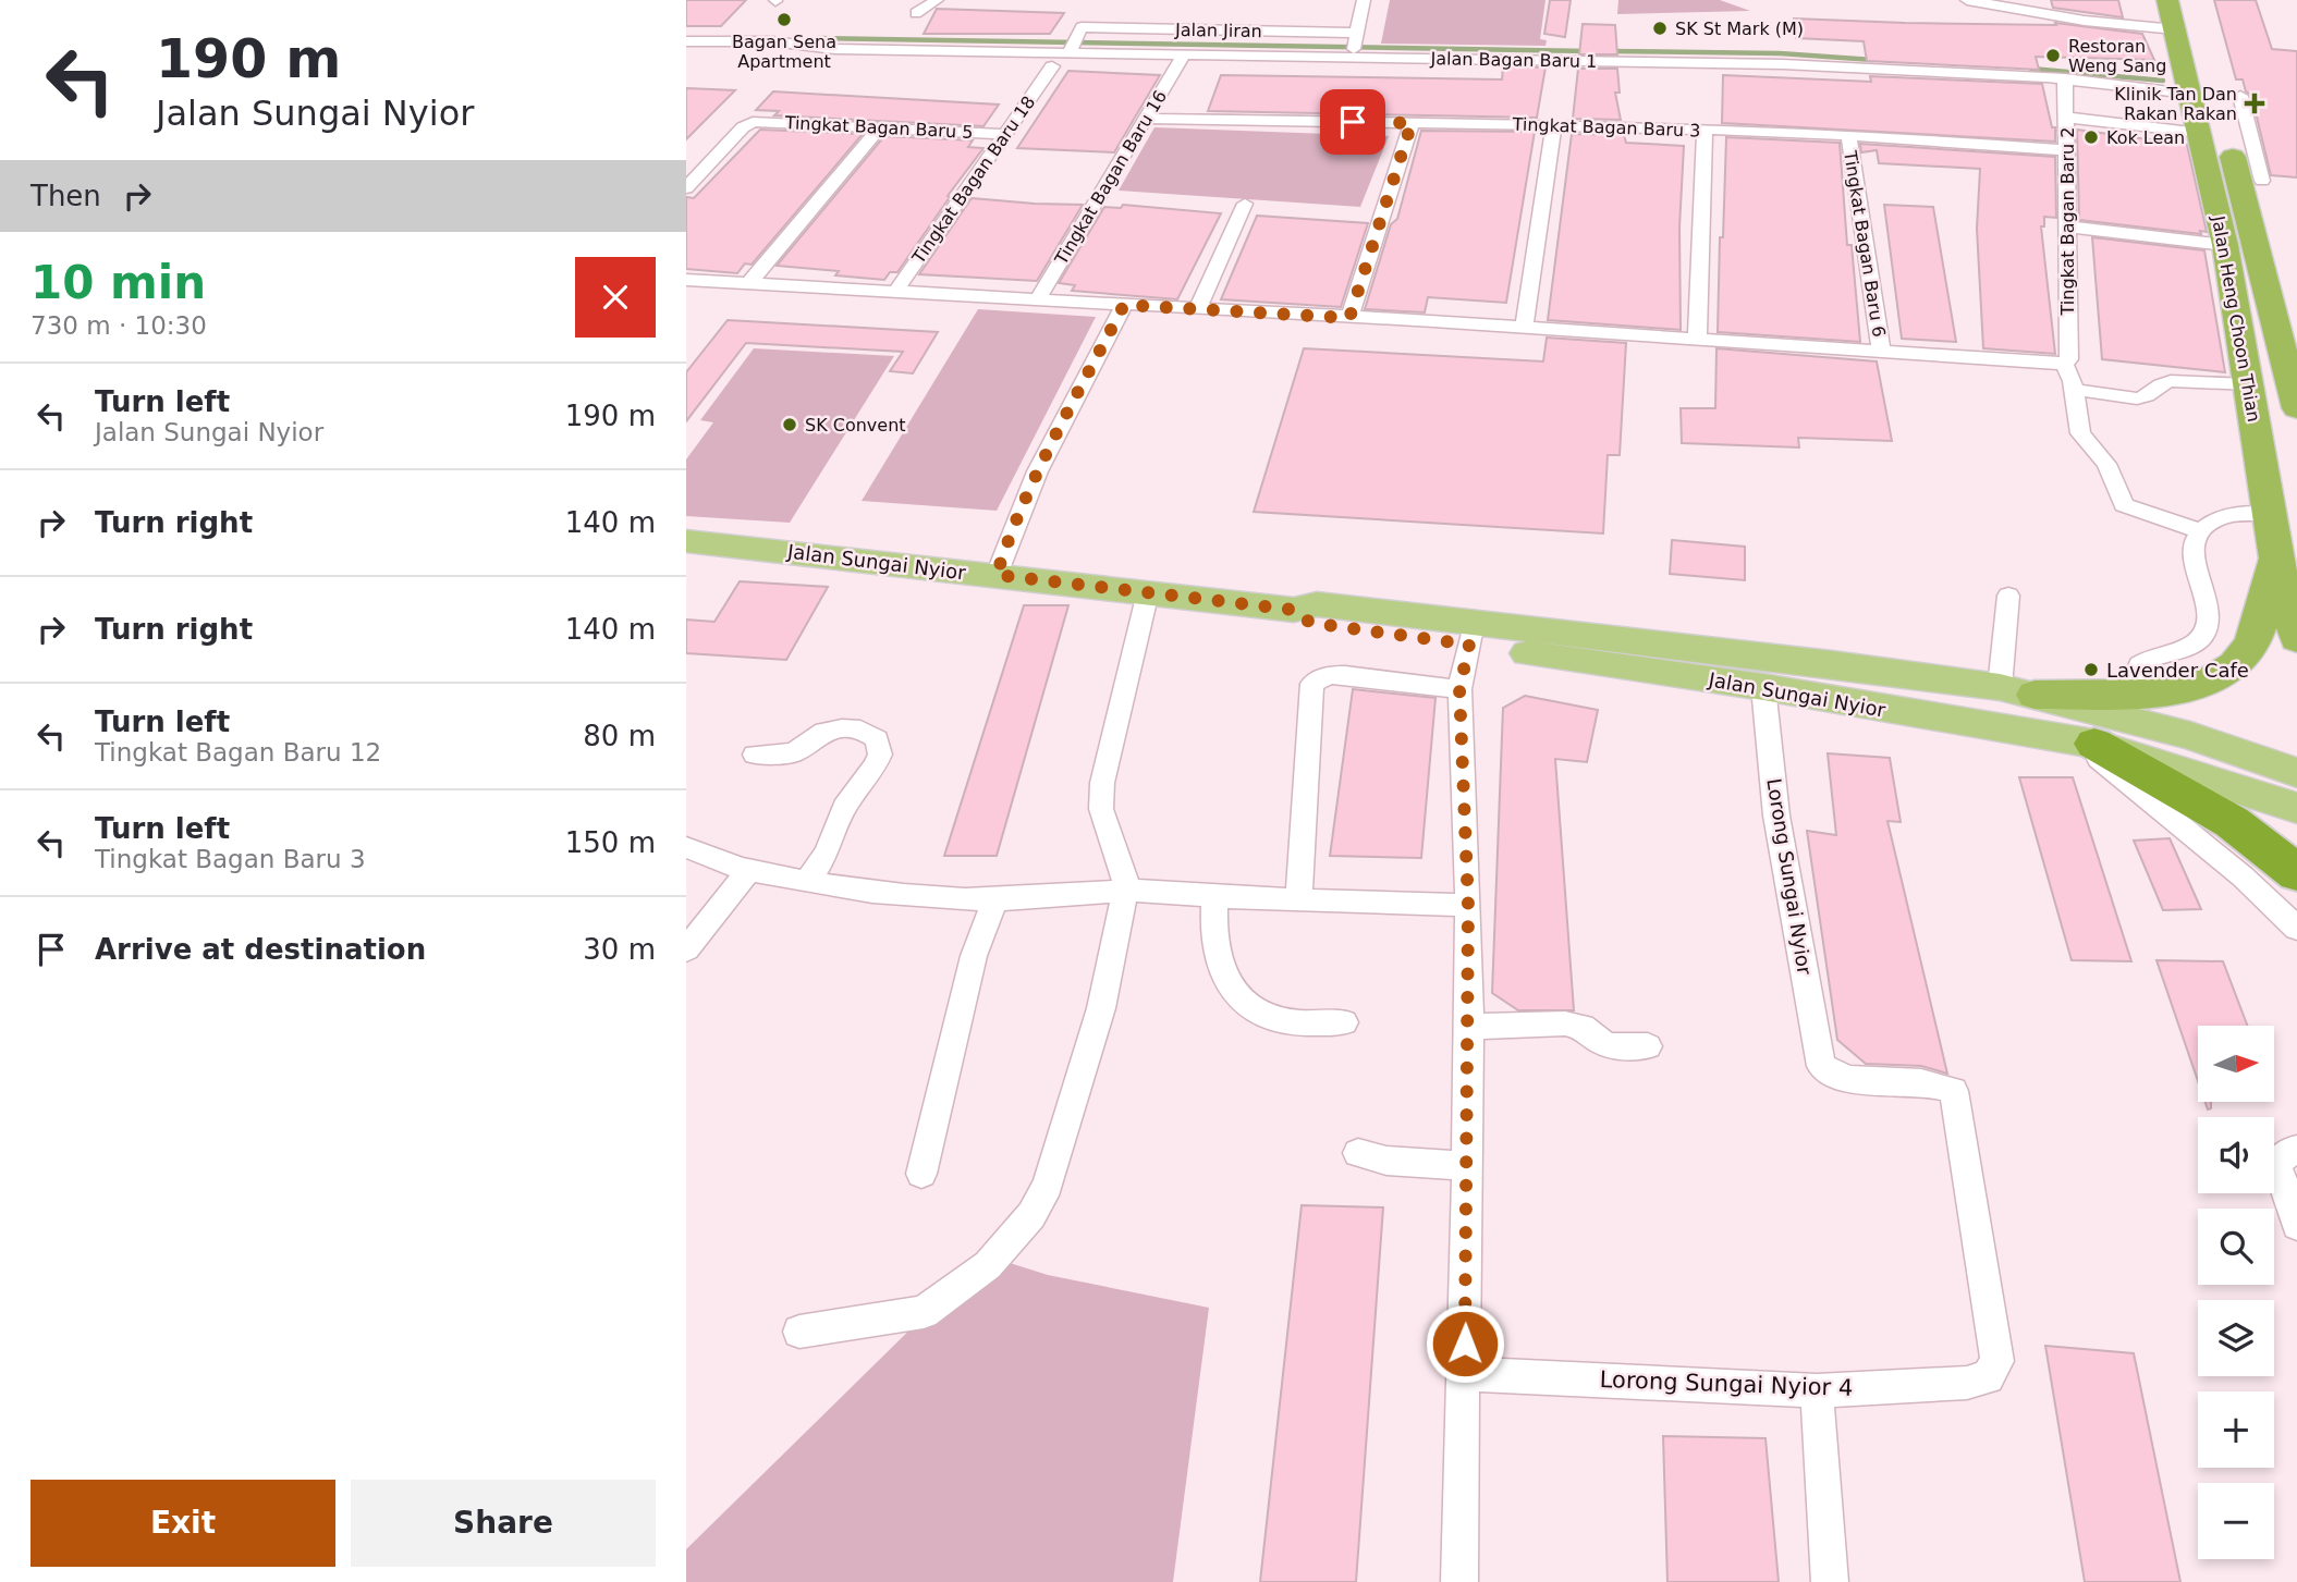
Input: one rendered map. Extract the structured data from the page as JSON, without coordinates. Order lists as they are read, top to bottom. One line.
{"streets":{"highway":["Jalan Heng Choon Thian"],"main road":["Jalan Sungai Nyior"],"street":["Jalan Jiran","Jalan Bagan Baru 1","Tingkat Bagan Baru 5","Tingkat Bagan Baru 3","Tingkat Bagan Baru 16","Tingkat Bagan Baru 18","Tingkat Bagan Baru 2","Tingkat Bagan Baru 6","Lorong Sungai Nyior","Lorong Sungai Nyior 4"]},"crossings":[["Jalan Jiran","Jalan Bagan Baru 1"],["Jalan Bagan Baru 1","Tingkat Bagan Baru 16"],["Jalan Bagan Baru 1","Tingkat Bagan Baru 18"],["Jalan Bagan Baru 1","Tingkat Bagan Baru 2"],["Jalan Bagan Baru 1","Jalan Heng Choon Thian"],["Tingkat Bagan Baru 5","Tingkat Bagan Baru 18"],["Tingkat Bagan Baru 3","Tingkat Bagan Baru 16"],["Tingkat Bagan Baru 3","Tingkat Bagan Baru 2"],["Tingkat Bagan Baru 3","Tingkat Bagan Baru 6"],["Jalan Sungai Nyior","Lorong Sungai Nyior"],["Lorong Sungai Nyior","Lorong Sungai Nyior 4"]],"places":{"other":["Bagan Sena Apartment","SK St Mark (M)","Restoran Weng Sang","Kok Lean","SK Convent","Lavender Cafe"],"health":["Klinik Tan Dan Rakan Rakan"]},"north":"right","page":{"turn":["190 m","Jalan Sungai Nyior"],"then":"Then","heading":["10 min","730 m · 10:30"],"list":[{"name":"Turn left","note":"Jalan Sungai Nyior","value":"190 m"},{"name":"Turn right","value":"140 m"},{"name":"Turn right","value":"140 m"},{"name":"Turn left","note":"Tingkat Bagan Baru 12","value":"80 m"},{"name":"Turn left","note":"Tingkat Bagan Baru 3","value":"150 m"},{"name":"Arrive at destination","value":"30 m"}],"map_buttons":["+","−"],"buttons":["Exit","Share"]}}
